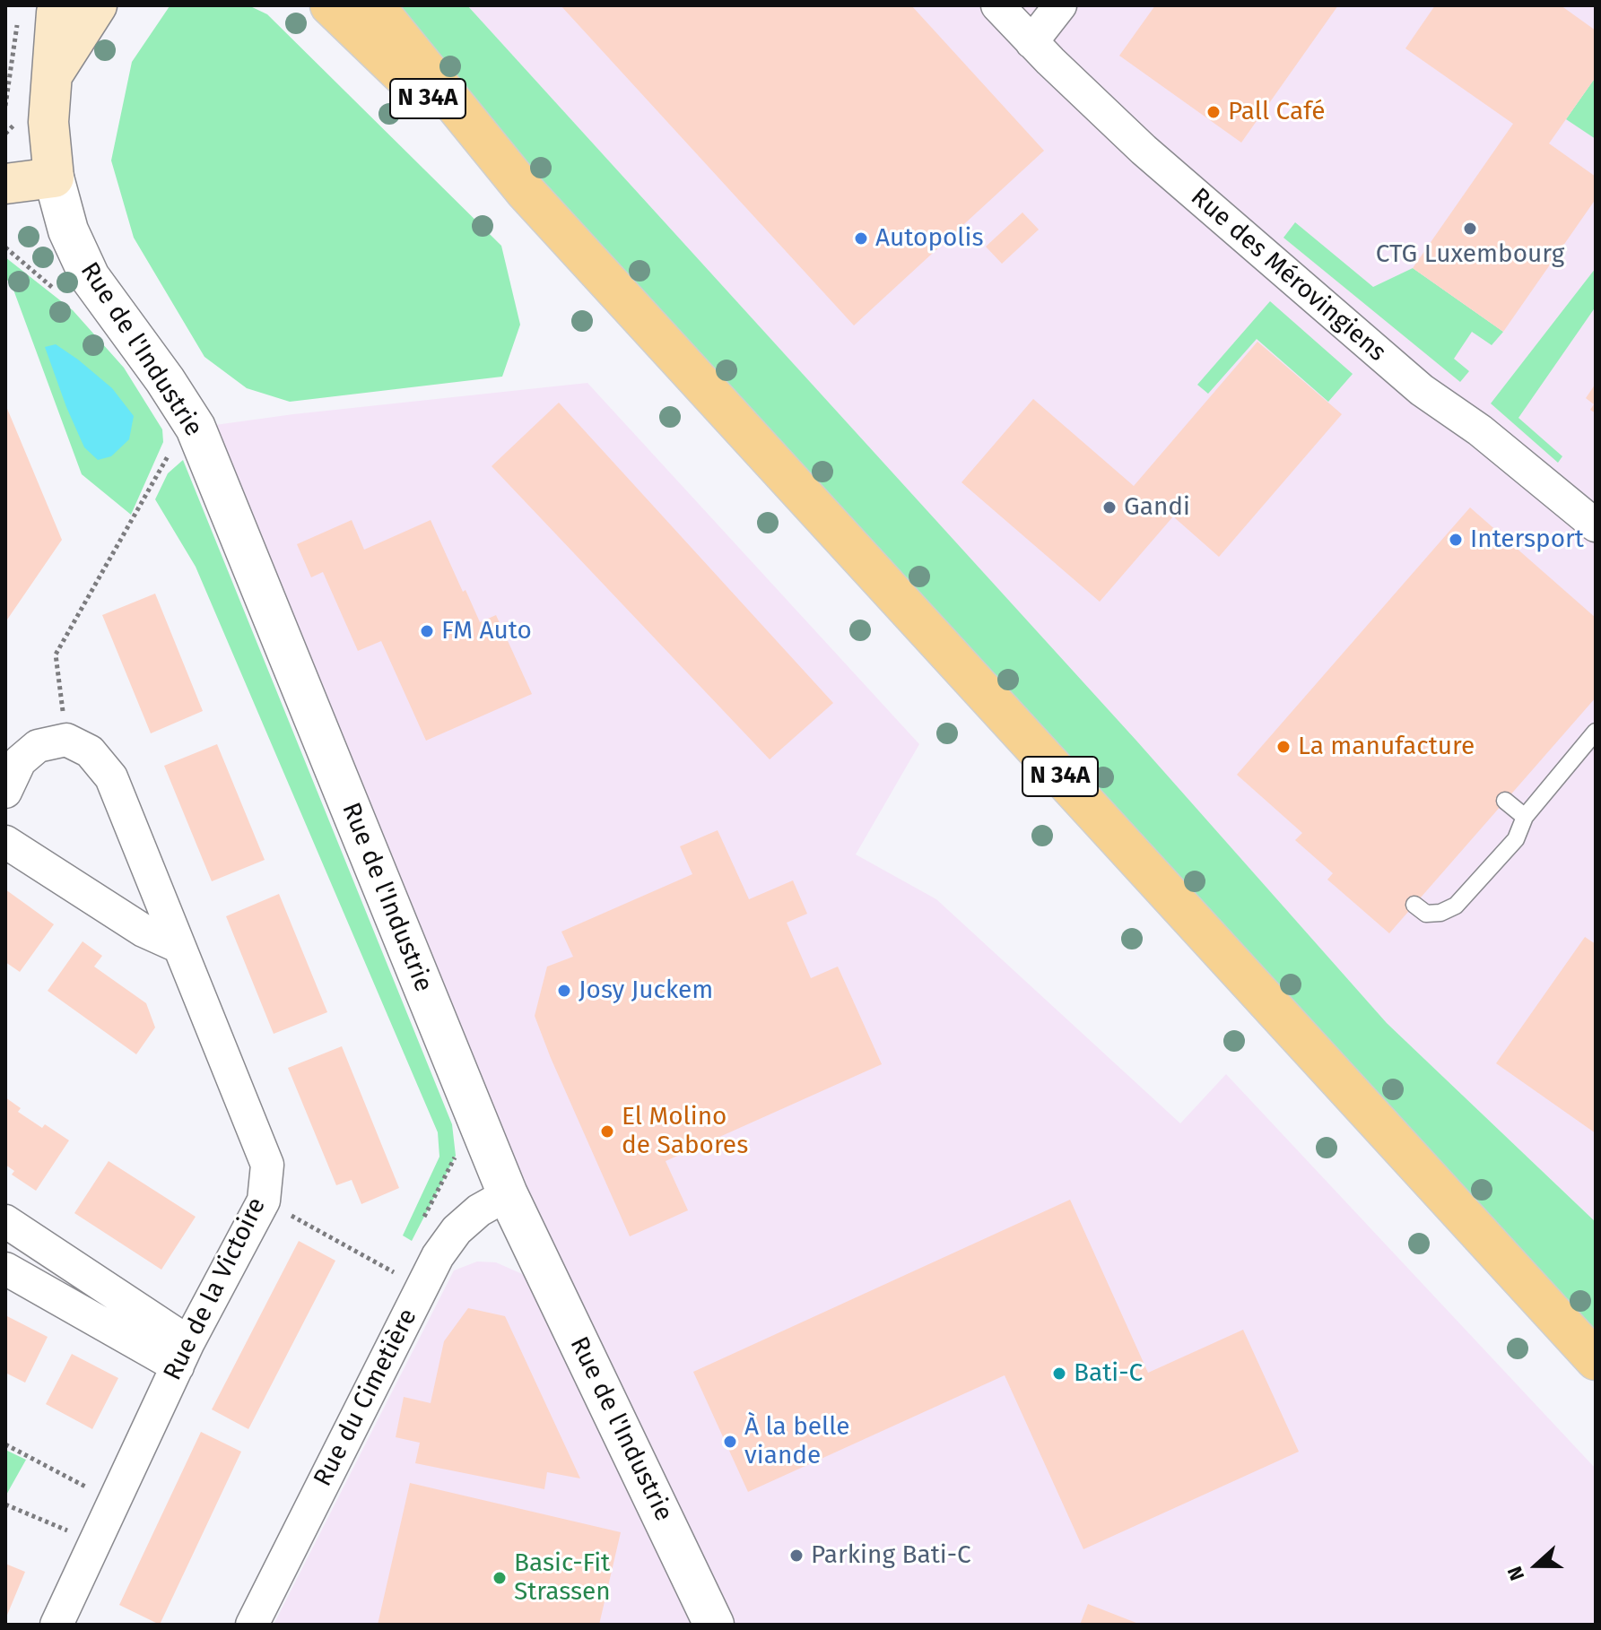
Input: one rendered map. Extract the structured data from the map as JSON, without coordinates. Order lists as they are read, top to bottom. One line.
{"streets":{"main road":["N 34A"],"street":["Rue des Mérovingiens","Rue de l'Industrie","Rue de la Victoire","Rue du Cimetière"]},"crossings":[["Rue de l'Industrie","Rue du Cimetière"]],"places":["Pall Café","CTG Luxembourg","Autopolis","Gandi","Intersport","FM Auto","La manufacture","Josy Juckem","El Molino de Sabores","Bati-C","À la belle viande","Parking Bati-C","Basic-Fit Strassen"],"north":"left"}
